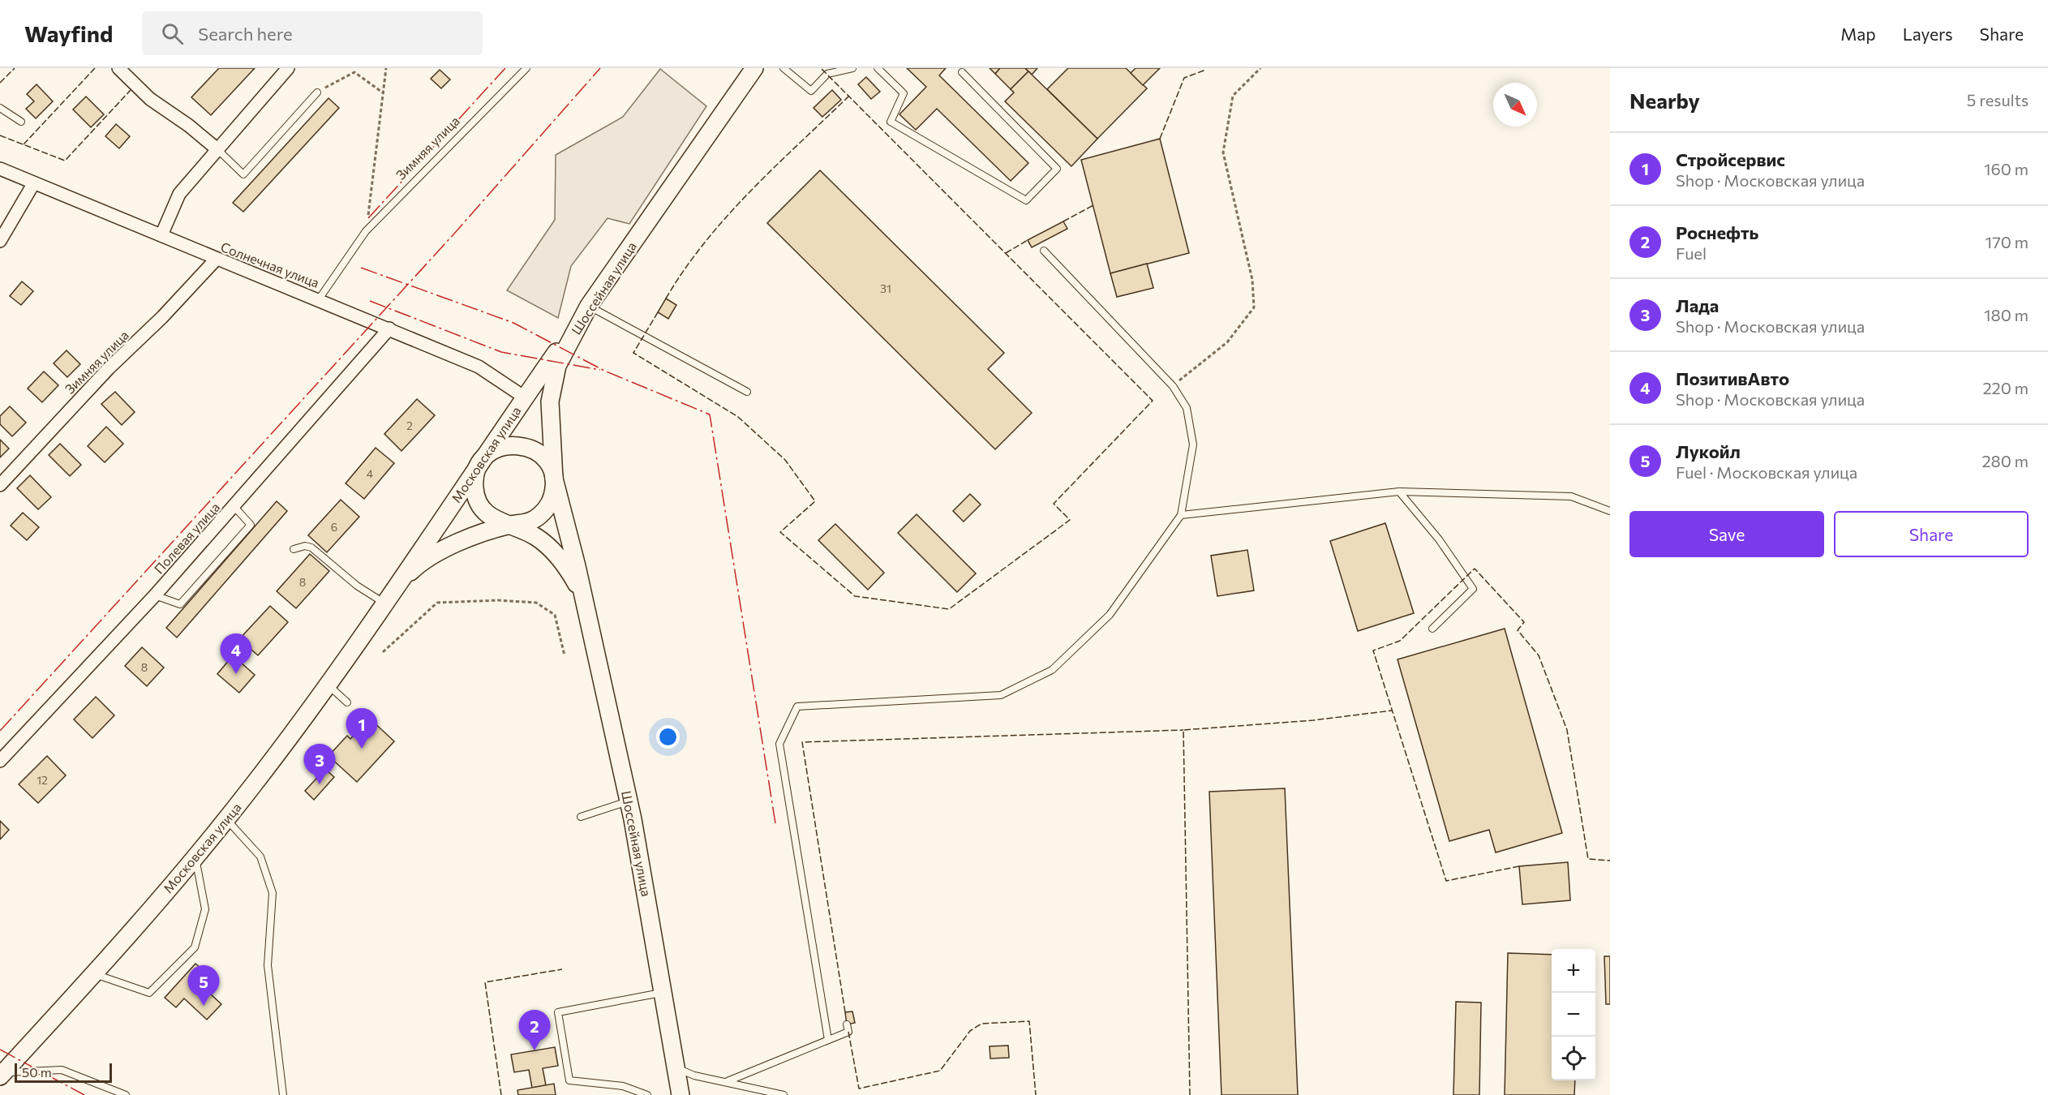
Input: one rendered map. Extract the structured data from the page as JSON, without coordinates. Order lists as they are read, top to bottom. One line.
{"streets":{"main road":["Шоссейная улица","Московская улица"],"street":["Зимняя улица","Солнечная улица","Полевая улица"]},"crossings":[["Зимняя улица","Солнечная улица"],["Солнечная улица","Московская улица"],["Солнечная улица","Полевая улица"],["Шоссейная улица","Московская улица"]],"house_numbers":["31","2","4","6","8","8","12"],"scale_bar":"50 m","north":"bottom right","page":{"header":"Wayfind","search":"Search here","nav":["Map","Layers","Share"],"heading":["Nearby","5 results"],"list":[{"mark":"1","name":"Стройсервис","note":"Shop · Московская улица","value":"160 m"},{"mark":"2","name":"Роснефть","note":"Fuel","value":"170 m"},{"mark":"3","name":"Лада","note":"Shop · Московская улица","value":"180 m"},{"mark":"4","name":"ПозитивАвто","note":"Shop · Московская улица","value":"220 m"},{"mark":"5","name":"Лукойл","note":"Fuel · Московская улица","value":"280 m"}],"buttons":["Save","Share"],"pins":["4","1","3","5","2"],"map_buttons":["+","−"],"scale":"50 m"}}
